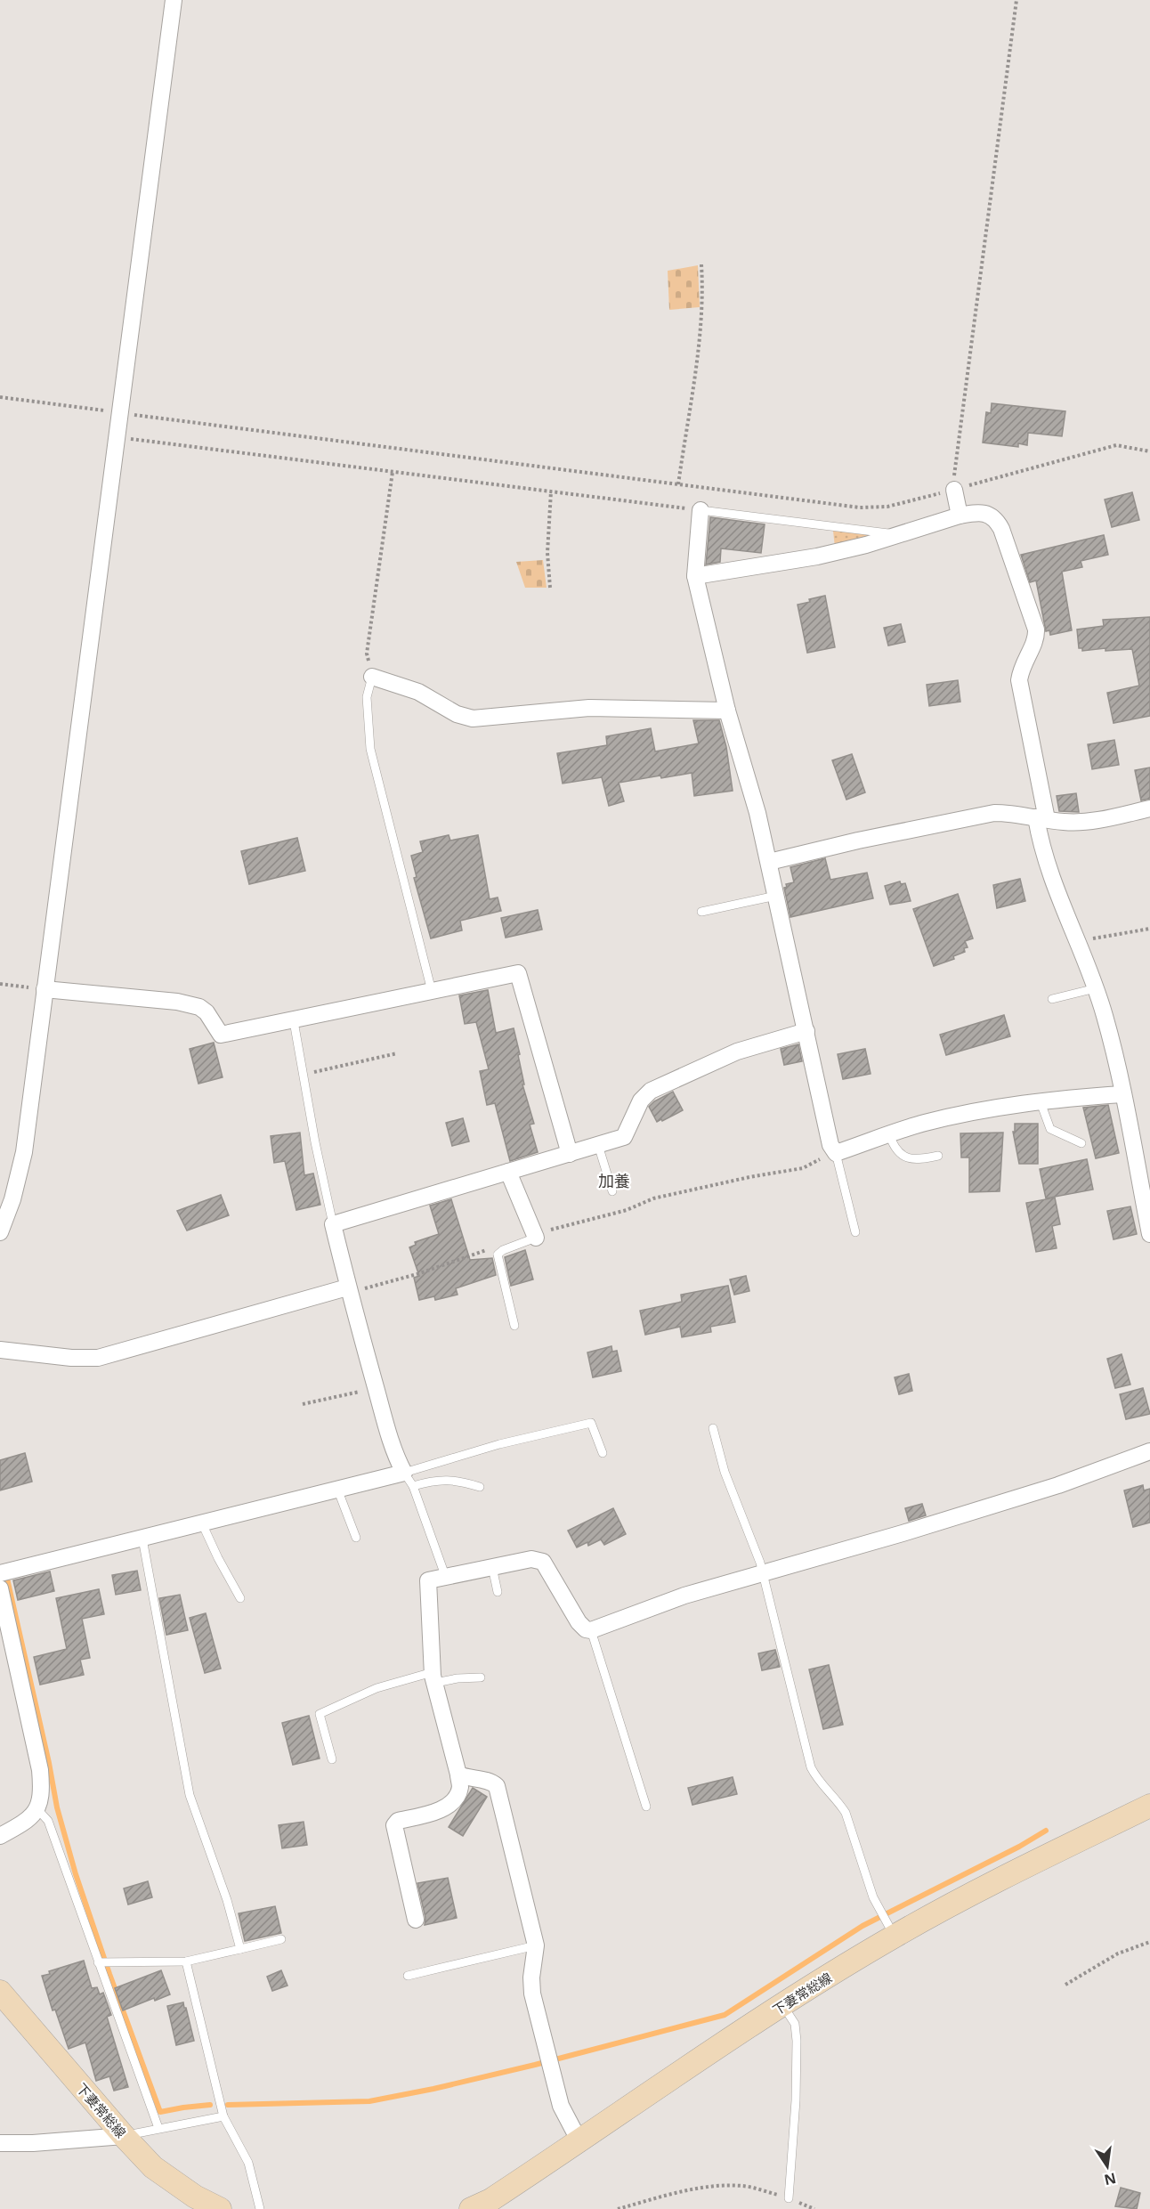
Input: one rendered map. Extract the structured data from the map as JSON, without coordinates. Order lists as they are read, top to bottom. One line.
{"streets":{"main road":["下妻常総線"]},"districts":["加養"],"north":"bottom"}
